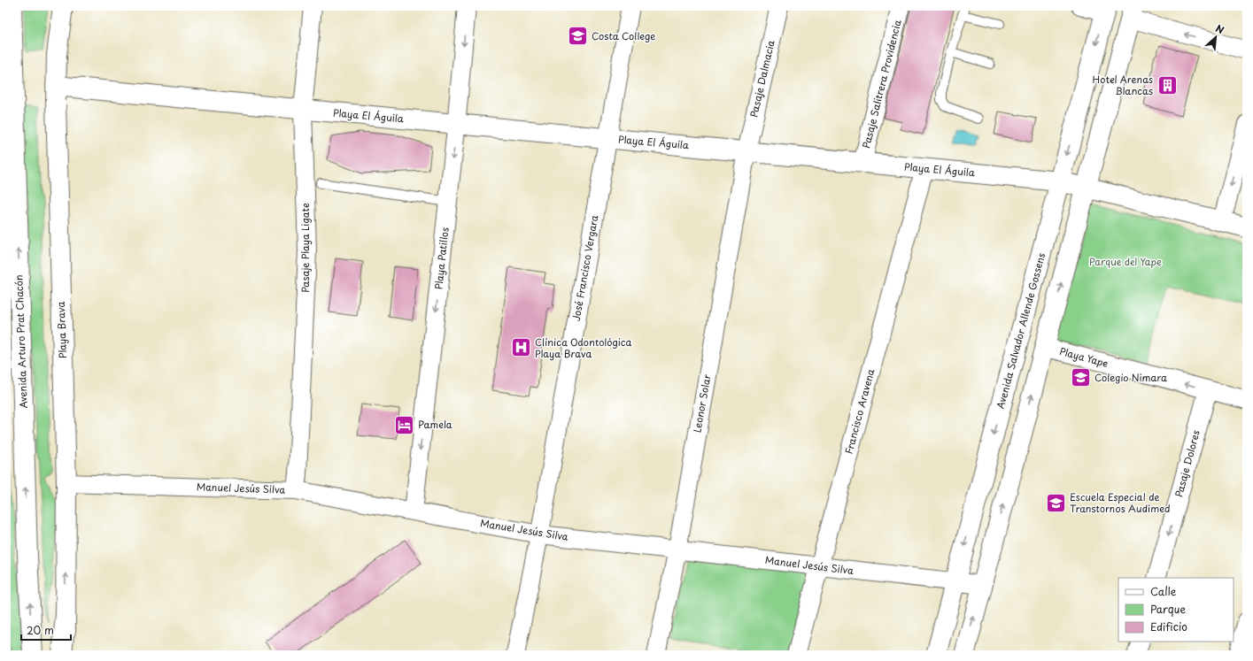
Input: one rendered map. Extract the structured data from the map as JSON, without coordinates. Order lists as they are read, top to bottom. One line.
{"streets":{"main road":["Playa El Águila","Playa Brava","Avenida Salvador Allende Gossens","Avenida Arturo Prat Chacón"],"street":["Pasaje Dalmacia","Pasaje Salitrera Providencia","Pasaje Playa Ligate","Playa Patillos","José Francisco Vergara","Playa Yape","Leonor Solar","Francisco Aravena","Pasaje Dolores","Manuel Jesús Silva"]},"crossings":[["Pasaje Dalmacia","Playa El Águila"],["Pasaje Dalmacia","Leonor Solar"],["Pasaje Salitrera Providencia","Playa El Águila"],["Playa El Águila","Pasaje Playa Ligate"],["Playa El Águila","Playa Patillos"],["Playa El Águila","José Francisco Vergara"],["Playa El Águila","Playa Brava"],["Playa El Águila","Avenida Salvador Allende Gossens"],["Playa El Águila","Leonor Solar"],["Playa El Águila","Francisco Aravena"],["Pasaje Playa Ligate","Manuel Jesús Silva"],["Playa Patillos","Manuel Jesús Silva"],["José Francisco Vergara","Manuel Jesús Silva"],["Playa Brava","Manuel Jesús Silva"],["Avenida Salvador Allende Gossens","Manuel Jesús Silva"],["Playa Yape","Pasaje Dolores"],["Leonor Solar","Manuel Jesús Silva"],["Francisco Aravena","Manuel Jesús Silva"]],"one_way":["Playa Patillos","Avenida Arturo Prat Chacón","Playa Yape","Pasaje Dolores"],"parks":["Parque del Yape"],"places":{"school or university":["Costa College","Colegio Nimara","Escuela Especial de Transtornos Audimed"],"building":["Hotel Arenas Blancas"],"hospital":["Clínica Odontológica Playa Brava"],"hotel":["Pamela"]},"legend":["Calle","Parque","Edificio"],"scale_bar":"20 m","north":"top right"}
